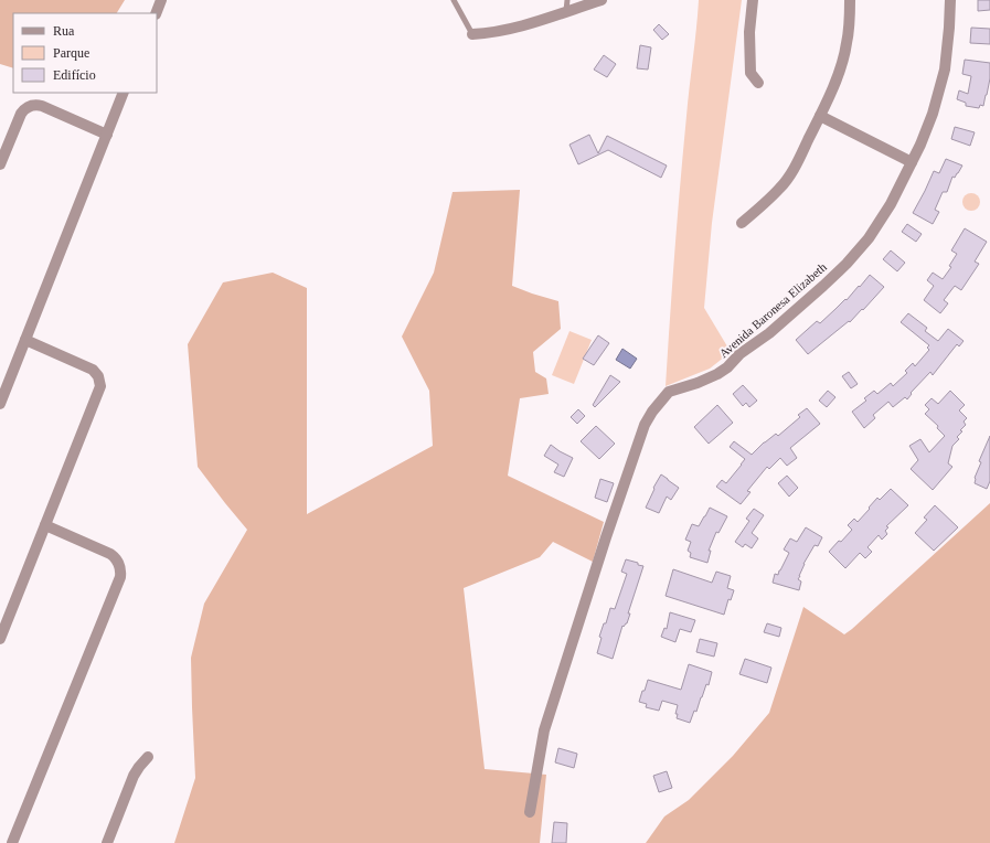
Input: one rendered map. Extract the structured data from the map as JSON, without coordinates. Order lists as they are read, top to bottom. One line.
{"streets":{"street":["Avenida Baronesa Elizabeth"]},"legend":["Rua","Parque","Edifício"]}
